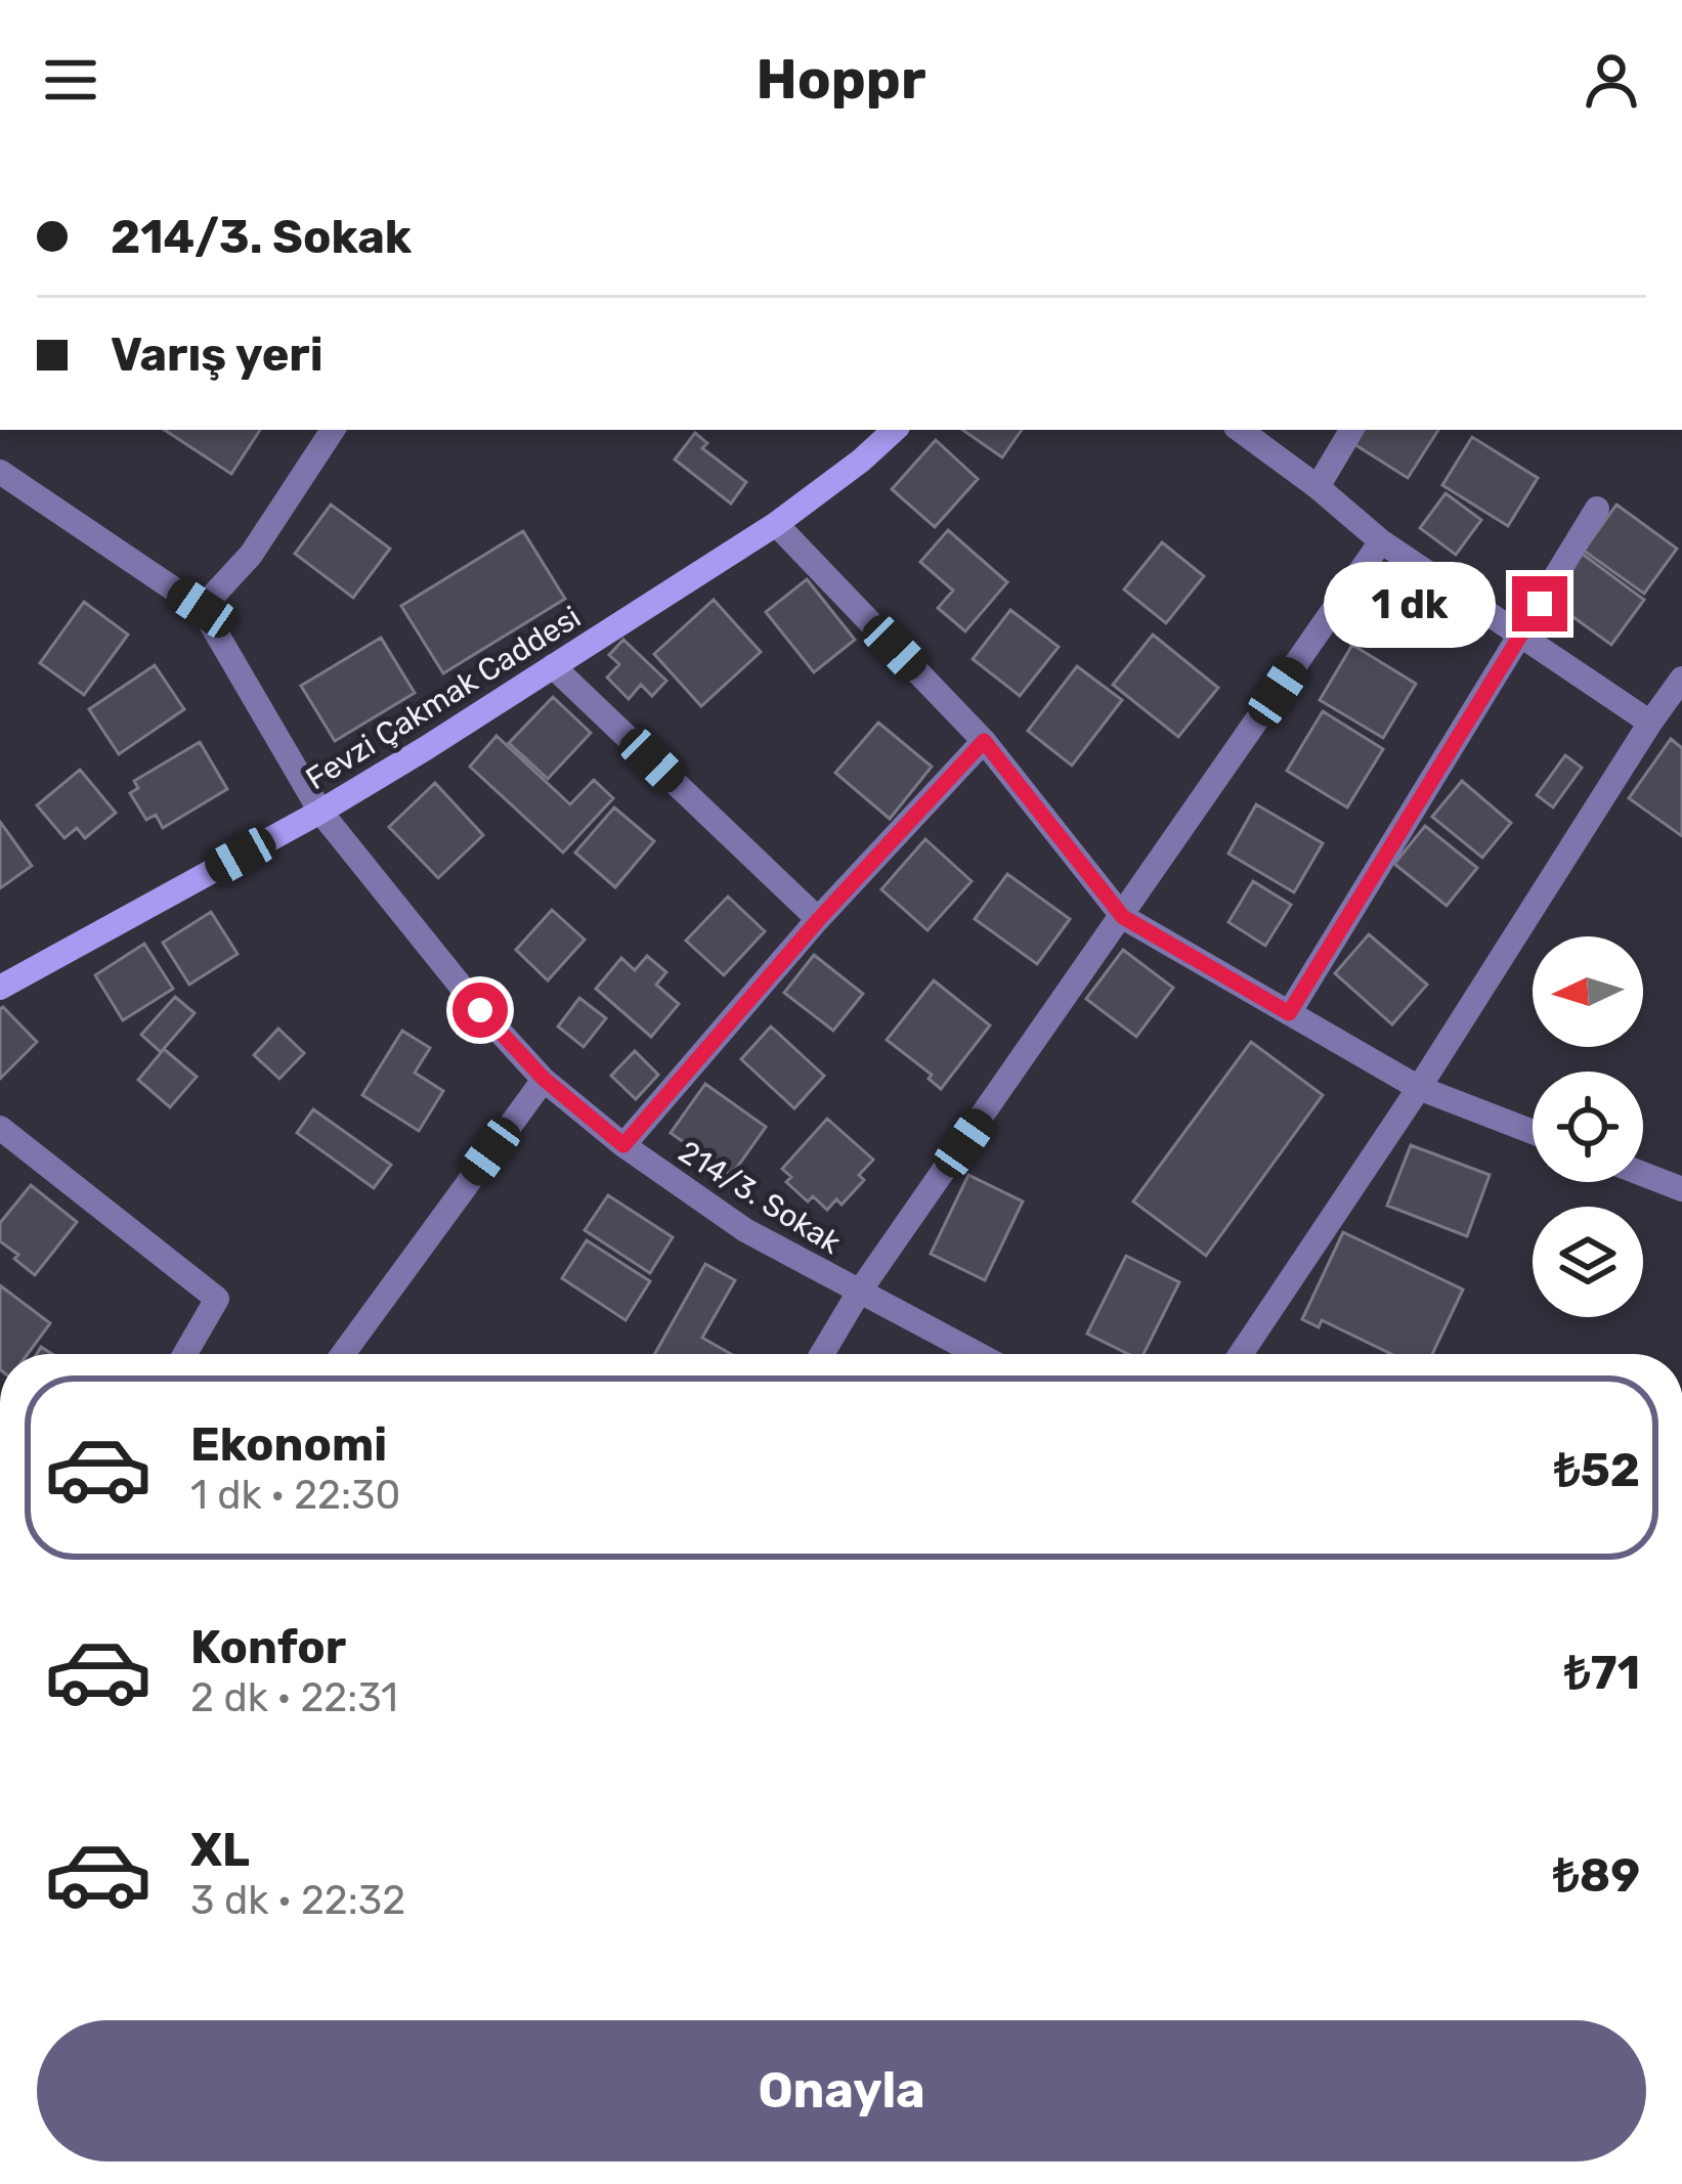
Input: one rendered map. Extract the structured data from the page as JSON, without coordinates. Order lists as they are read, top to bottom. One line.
{"streets":{"main road":["Fevzi Çakmak Caddesi"],"street":["214/3. Sokak"]},"crossings":[["Fevzi Çakmak Caddesi","214/3. Sokak"]],"north":"left","page":{"header":"Hoppr","banner":["214/3. Sokak","Varış yeri"],"bubble":"1 dk","list":[{"name":"Ekonomi","note":"1 dk · 22:30","value":"₺52"},{"name":"Konfor","note":"2 dk · 22:31","value":"₺71"},{"name":"XL","note":"3 dk · 22:32","value":"₺89"}],"buttons":"Onayla"}}
